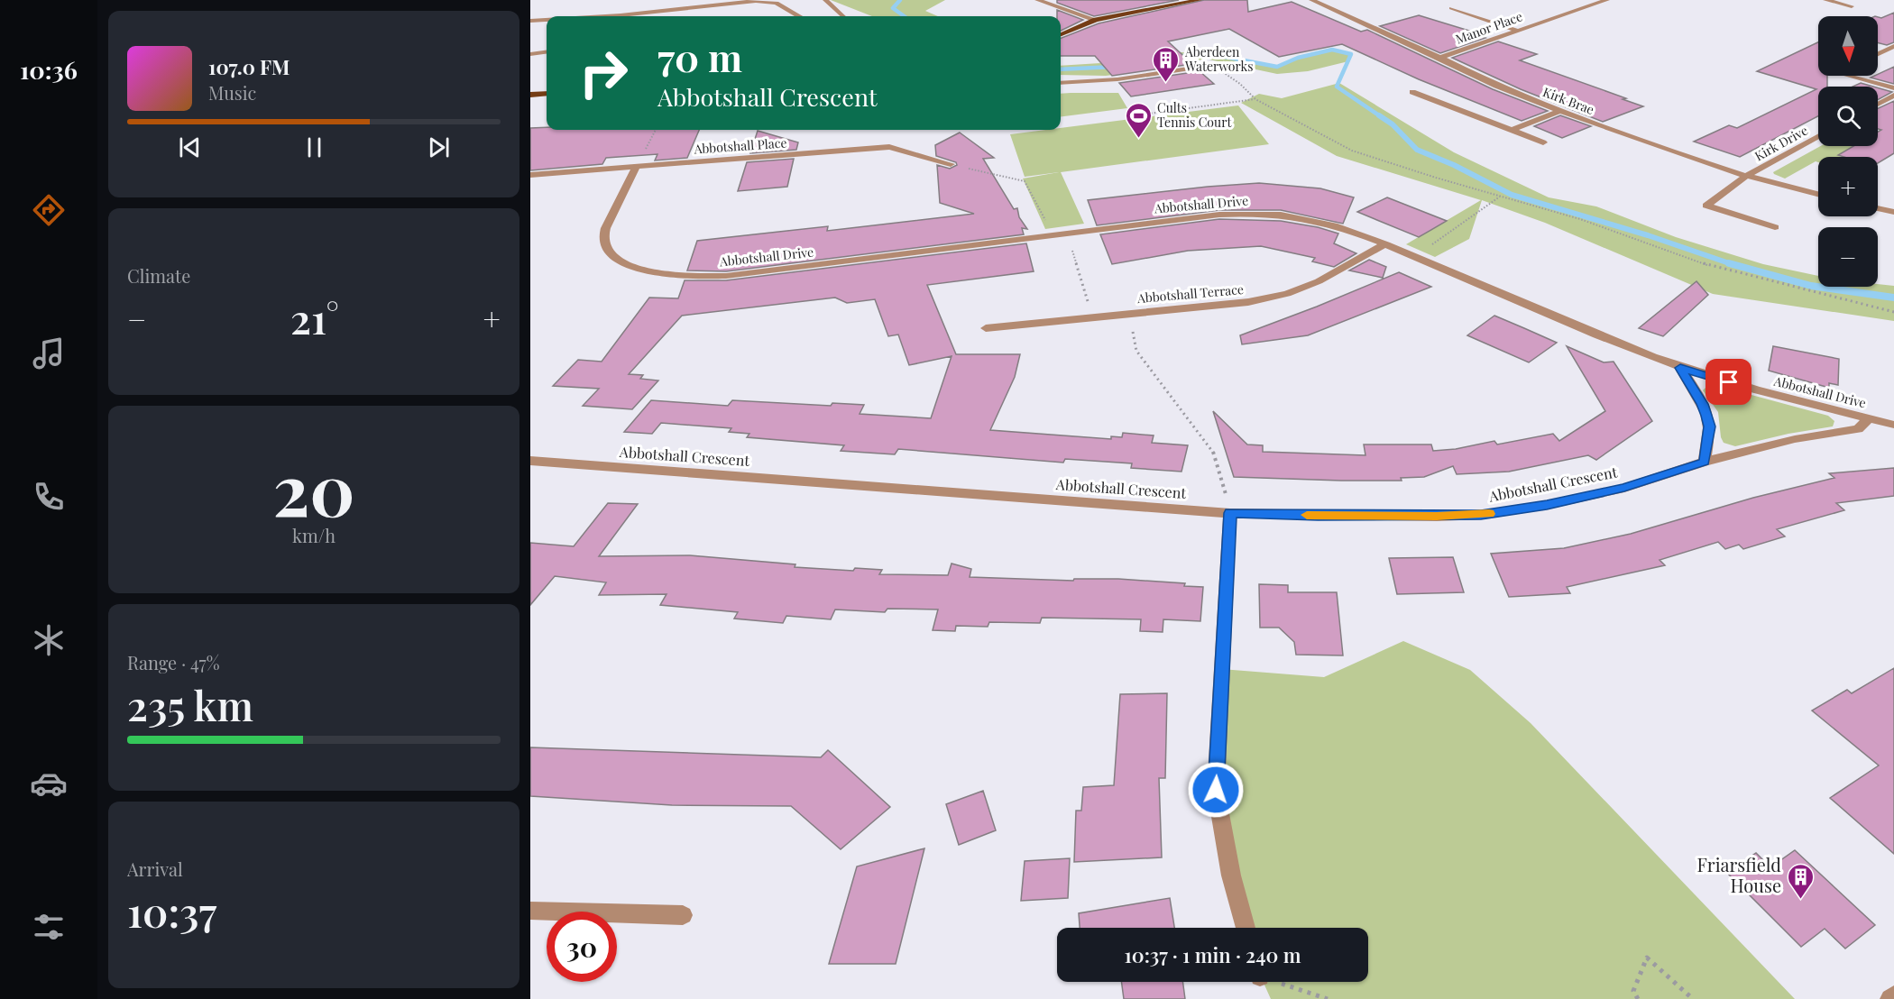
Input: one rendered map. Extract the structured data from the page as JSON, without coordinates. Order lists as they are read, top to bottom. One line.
{"streets":{"street":["Manor Place","Kirk Brae","Kirk Drive","Abbotshall Place","Abbotshall Drive","Abbotshall Terrace","Abbotshall Crescent"]},"crossings":[["Manor Place","Kirk Brae"],["Kirk Brae","Kirk Drive"],["Abbotshall Place","Abbotshall Drive"],["Abbotshall Drive","Abbotshall Terrace"],["Abbotshall Drive","Abbotshall Crescent"]],"places":{"building":["Aberdeen Waterworks","Friarsfield House"],"sports":["Cults Tennis Court"]},"north":"bottom","page":{"tabs":"10:36","map_buttons":["+","−"],"turn":["70 m","Abbotshall Crescent"],"song":["107.0 FM","Music"],"tile":["Climate",["20","km/h"],["Range · 47%","235 km"],["Arrival","10:37"]],"heat":["−","21°","+"],"limit":"30","trip":"10:37 · 1 min · 240 m"}}
